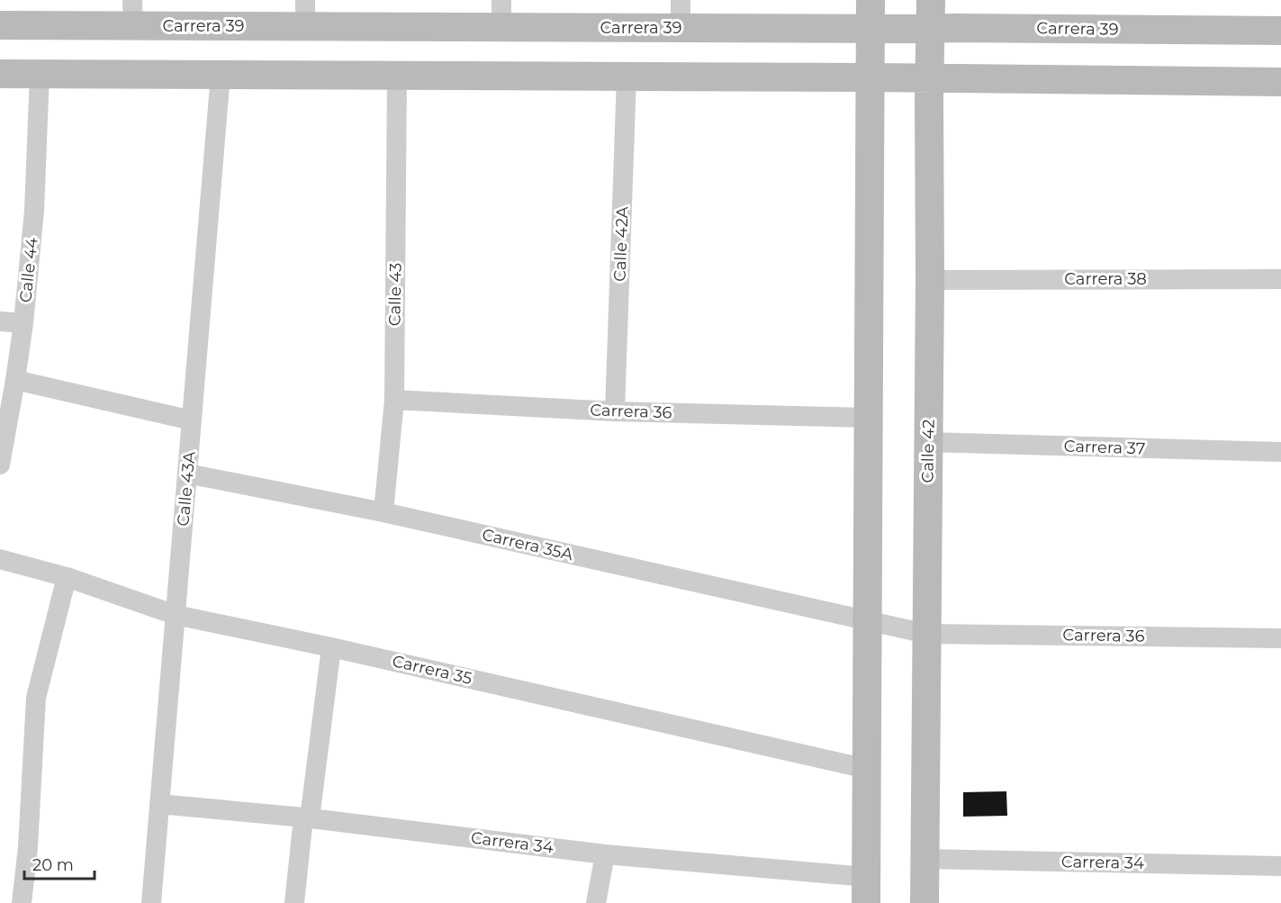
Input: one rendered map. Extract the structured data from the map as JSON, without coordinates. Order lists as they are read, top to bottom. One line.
{"streets":{"main road":["Carrera 39","Calle 42"],"street":["Calle 42A","Calle 44","Carrera 38","Calle 43","Carrera 36","Carrera 37","Calle 43A","Carrera 35A","Carrera 35","Carrera 34"]},"crossings":[["Carrera 39","Calle 42"],["Calle 42A","Carrera 36"],["Carrera 38","Calle 42"],["Calle 43","Carrera 36"],["Calle 43","Carrera 35A"],["Carrera 36","Calle 42"],["Carrera 37","Calle 42"],["Calle 42","Carrera 34"],["Calle 43A","Carrera 35A"],["Calle 43A","Carrera 35"],["Calle 43A","Carrera 34"]],"scale_bar":"20 m"}
